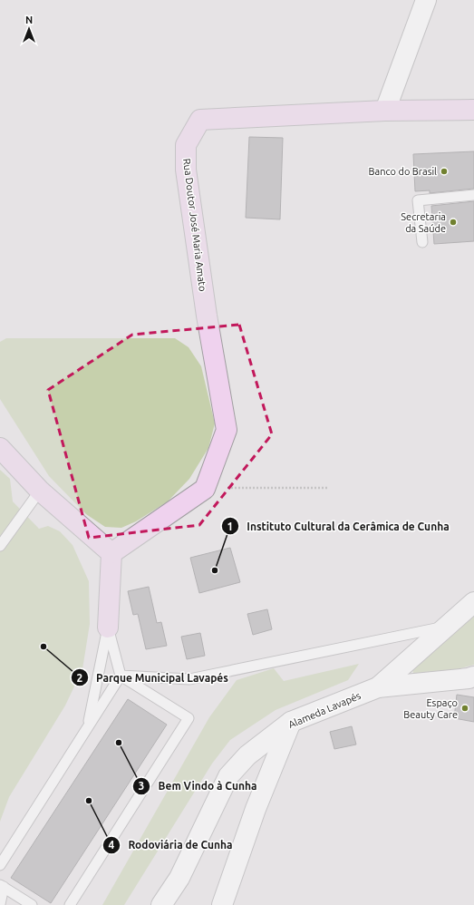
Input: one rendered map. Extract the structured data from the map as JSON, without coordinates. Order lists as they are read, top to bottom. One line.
{"streets":{"street":["Rua Doutor José Maria Amato","Alameda Lavapés"]},"places":["Banco do Brasil","Secretaria da Saúde","Instituto Cultural da Cerâmica de Cunha","Parque Municipal Lavapés","Espaço Beauty Care","Bem Vindo à Cunha","Rodoviária de Cunha"],"north":"top"}
